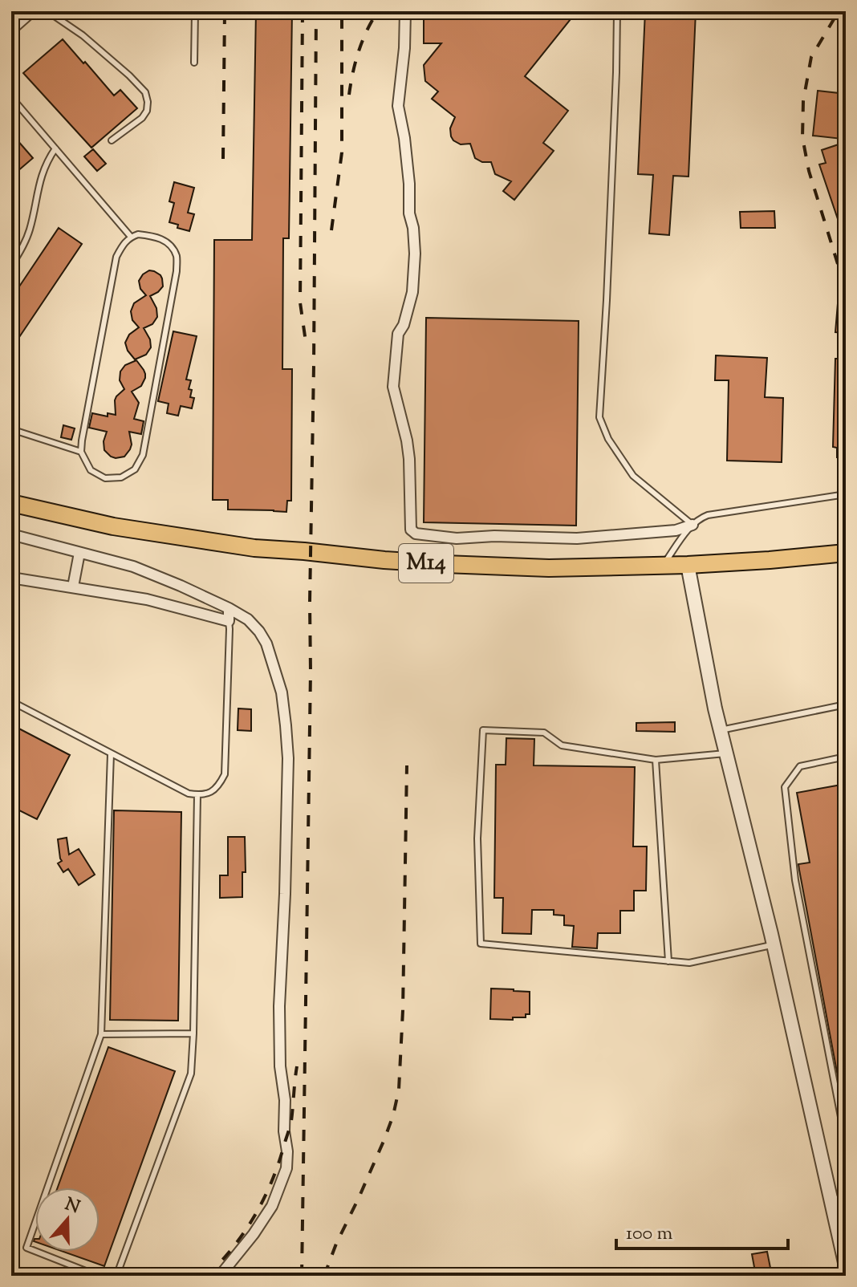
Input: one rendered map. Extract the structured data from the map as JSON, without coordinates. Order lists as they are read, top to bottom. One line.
{"streets":{"highway":["M14"]},"scale_bar":"100 m","north":"top"}
